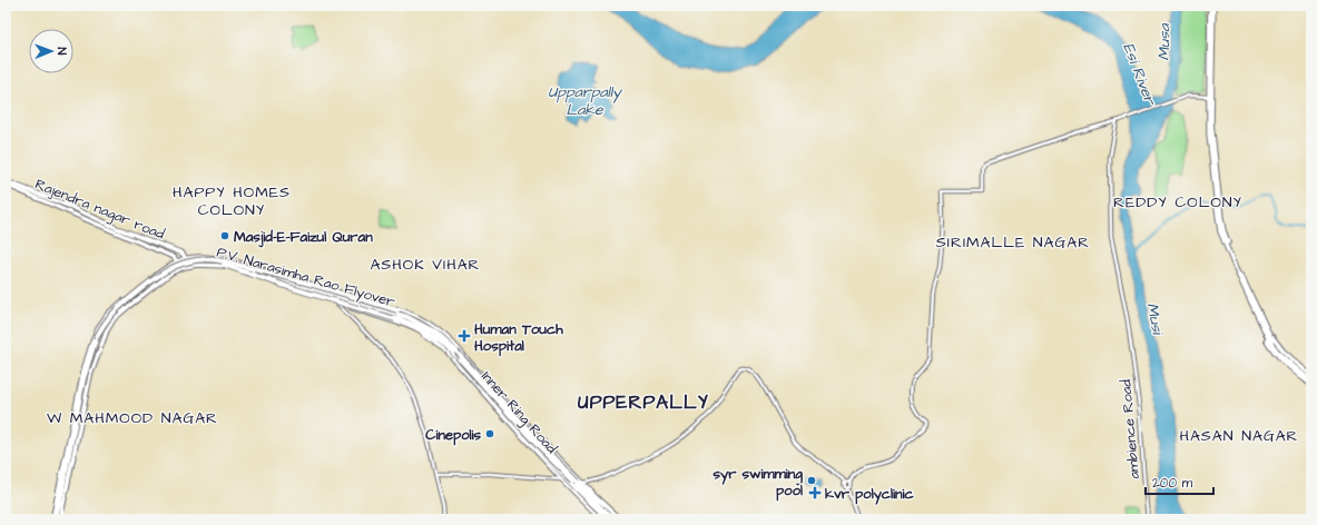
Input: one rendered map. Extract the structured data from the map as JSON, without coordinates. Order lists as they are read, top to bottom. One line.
{"streets":{"highway":["P.V. Narasimha Rao Flyover"],"main road":["Rajendra nagar road","Inner Ring Road"],"street":["ambience Road"]},"crossings":[["Rajendra nagar road","Inner Ring Road"],["P.V. Narasimha Rao Flyover","Inner Ring Road"]],"districts":["HAPPY HOMES COLONY","REDDY COLONY","SIRIMALLE NAGAR","ASHOK VIHAR","UPPERPALLY","W MAHMOOD NAGAR","HASAN NAGAR"],"water":["Musa","Esi River","Upparpally Lake","Musi"],"places":{"other":["Masjid-E-Faizul Quran","Cinepolis","syr swimming pool"],"health":["Human Touch Hospital","kvr polyclinic"]},"scale_bar":"200 m","north":"right"}
